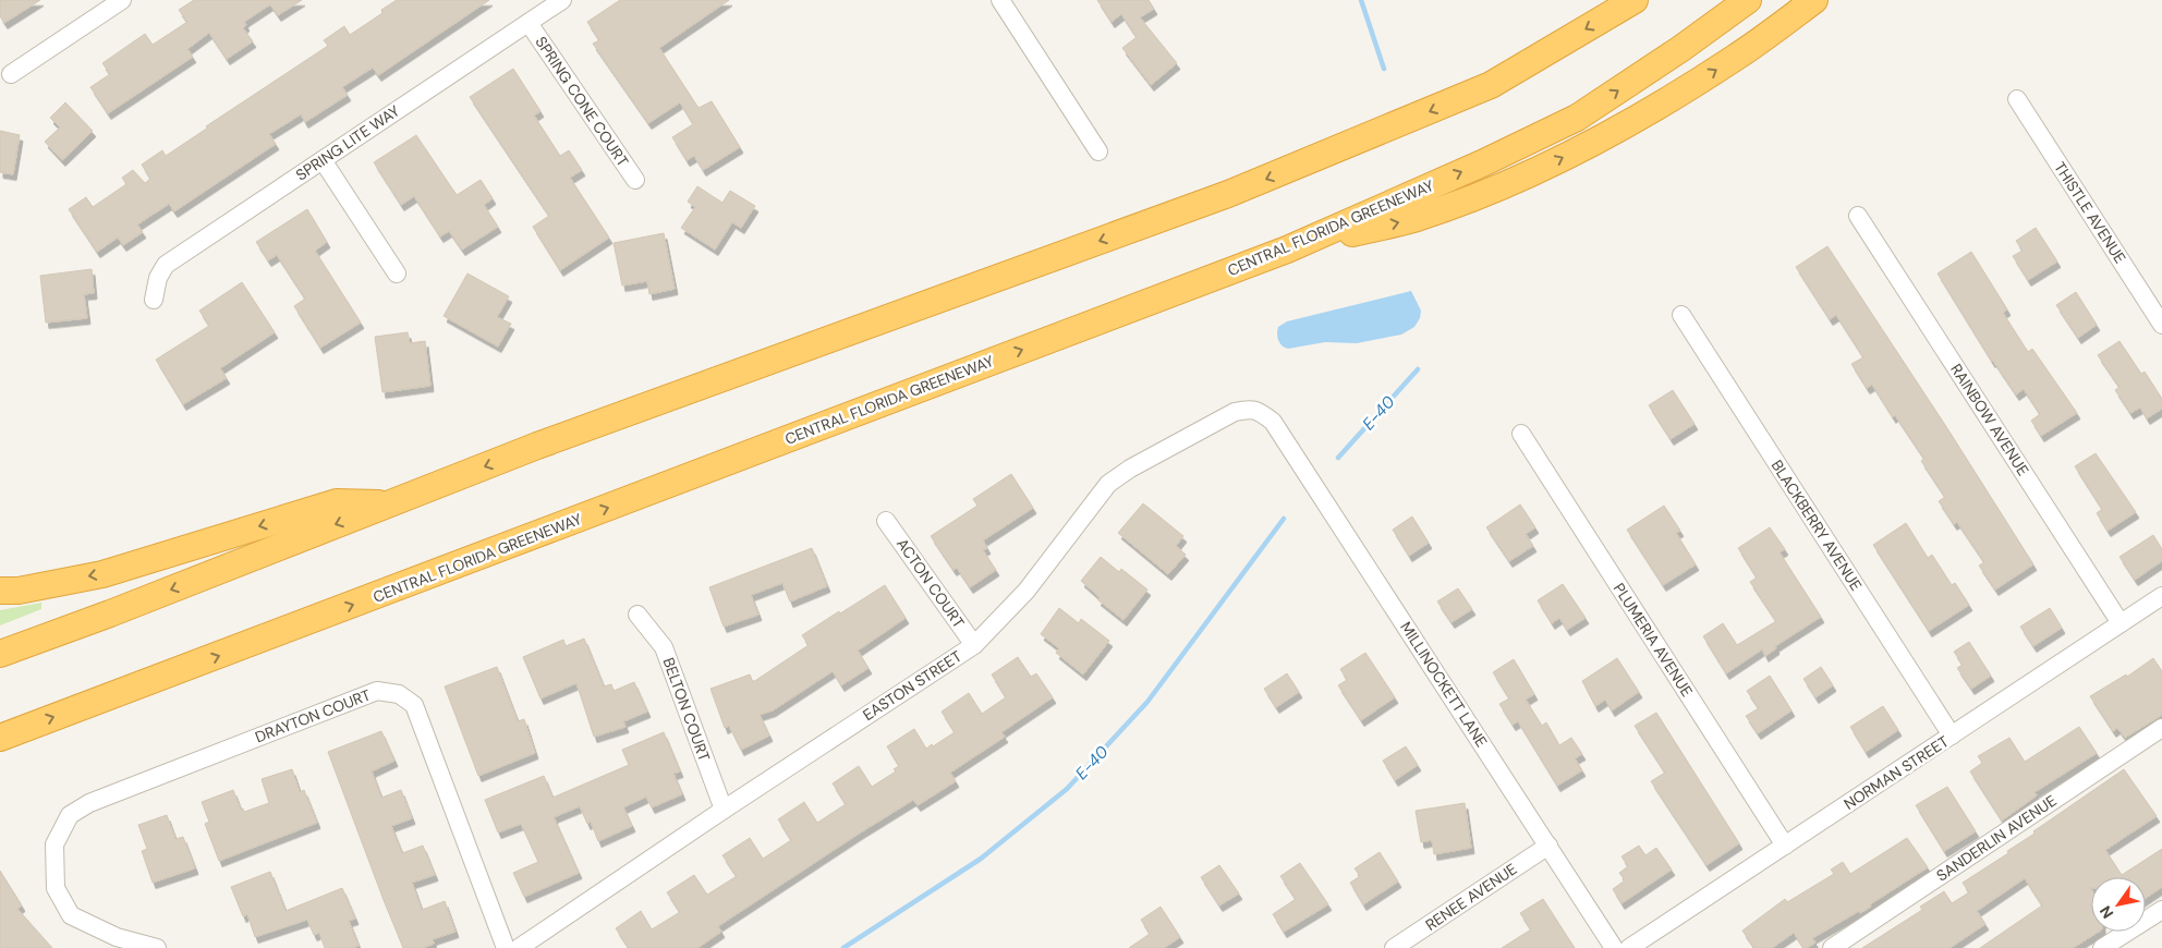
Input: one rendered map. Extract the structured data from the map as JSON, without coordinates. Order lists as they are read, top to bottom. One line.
{"streets":{"highway":["CENTRAL FLORIDA GREENEWAY"],"street":["SPRING CONE COURT","SPRING LITE WAY","THISTLE AVENUE","RAINBOW AVENUE","BLACKBERRY AVENUE","ACTON COURT","PLUMERIA AVENUE","MILLINOCKETT LANE","EASTON STREET","BELTON COURT","DRAYTON COURT","NORMAN STREET","SANDERLIN AVENUE","RENEE AVENUE"]},"crossings":[["SPRING CONE COURT","SPRING LITE WAY"],["RAINBOW AVENUE","NORMAN STREET"],["BLACKBERRY AVENUE","NORMAN STREET"],["ACTON COURT","EASTON STREET"],["PLUMERIA AVENUE","NORMAN STREET"],["MILLINOCKETT LANE","EASTON STREET"],["MILLINOCKETT LANE","RENEE AVENUE"],["EASTON STREET","BELTON COURT"]],"water":["E-40"],"north":"bottom left"}
